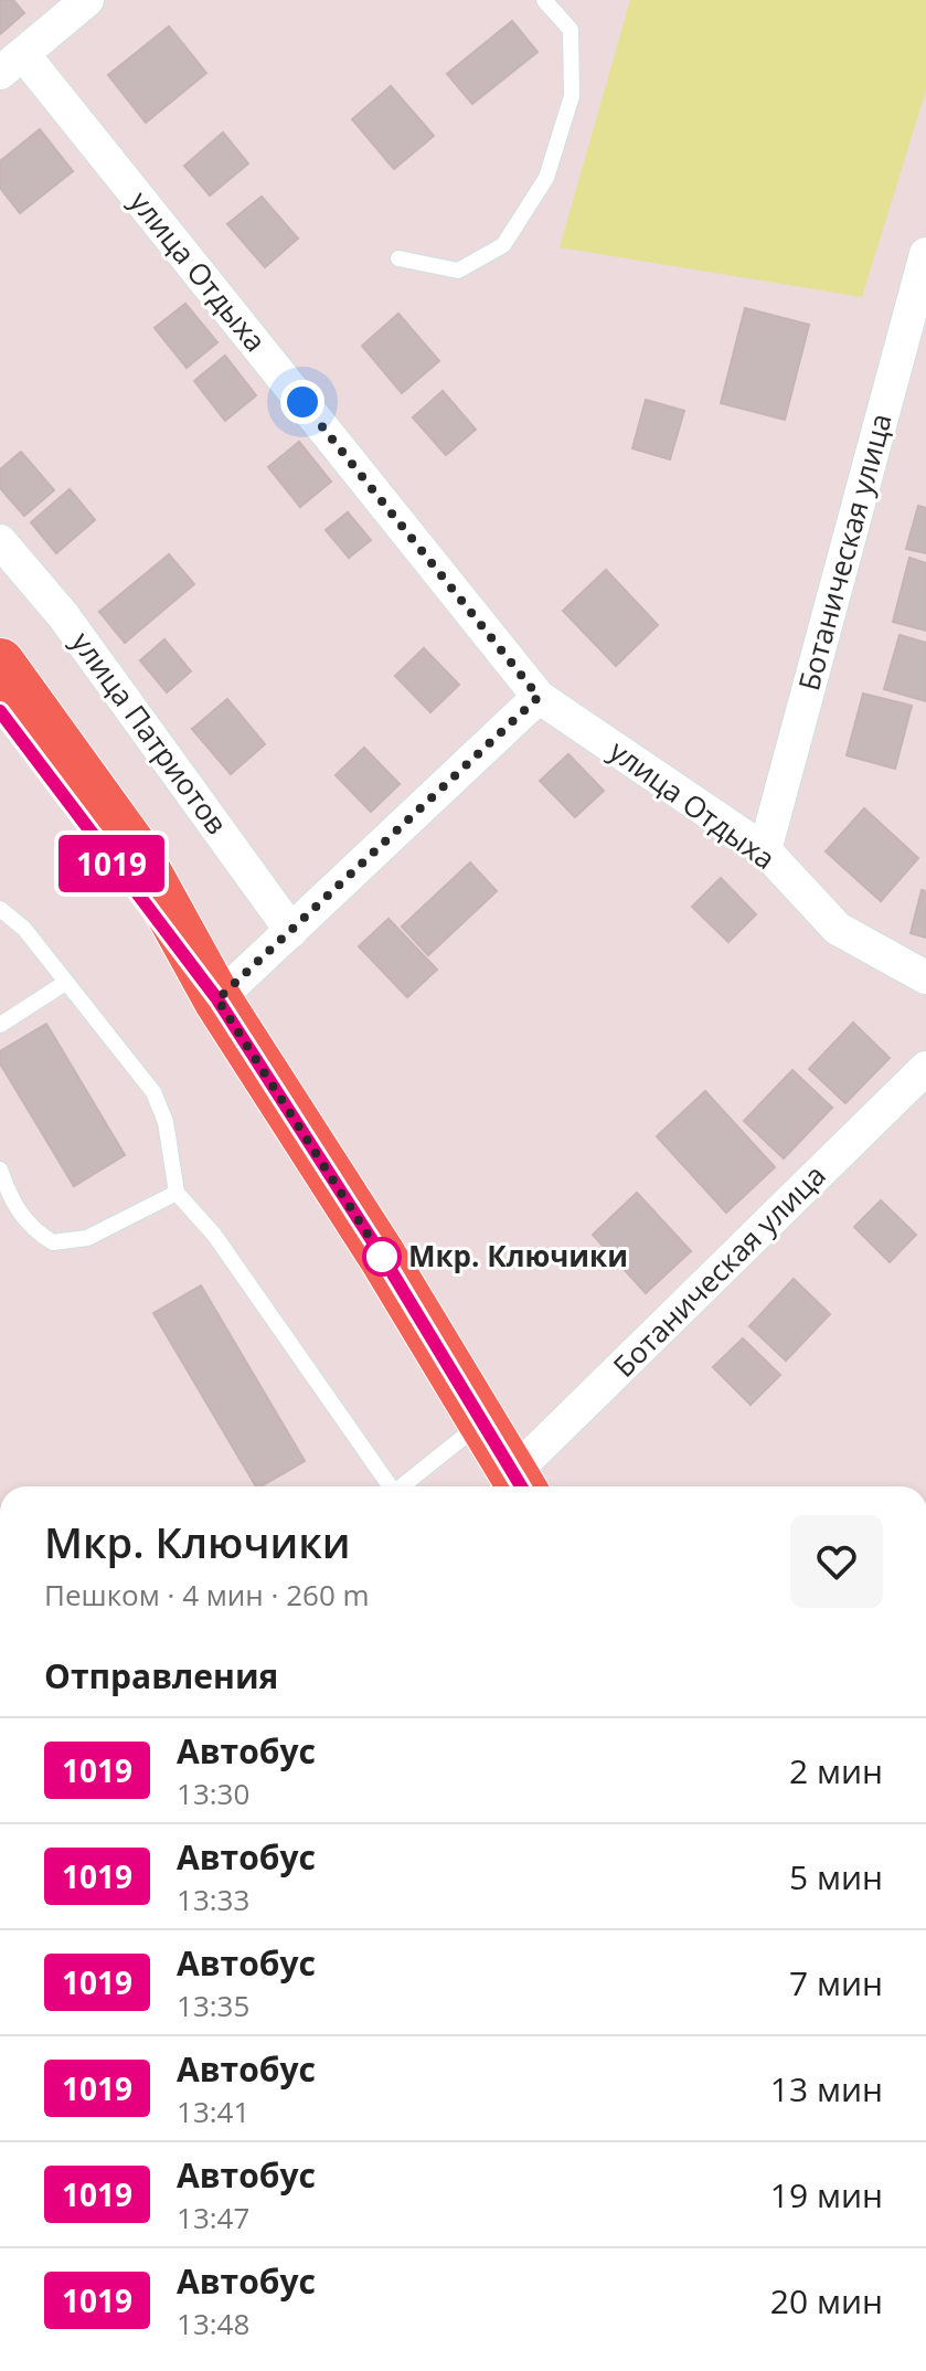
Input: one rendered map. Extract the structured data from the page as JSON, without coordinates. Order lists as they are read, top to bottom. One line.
{"streets":{"street":["улица Отдыха","Ботаническая улица","улица Патриотов"]},"crossings":[["улица Отдыха","Ботаническая улица"]],"places":["Мкр. Ключики"],"lines":["bus line 1019"],"page":{"on_map":"1019","heading":[["Мкр. Ключики","Пешком · 4 мин · 260 m"],"Отправления"],"list":[{"mark":"1019","name":"Автобус","note":"13:30","value":"2 мин"},{"mark":"1019","name":"Автобус","note":"13:33","value":"5 мин"},{"mark":"1019","name":"Автобус","note":"13:35","value":"7 мин"},{"mark":"1019","name":"Автобус","note":"13:41","value":"13 мин"},{"mark":"1019","name":"Автобус","note":"13:47","value":"19 мин"},{"mark":"1019","name":"Автобус","note":"13:48","value":"20 мин"}]}}
